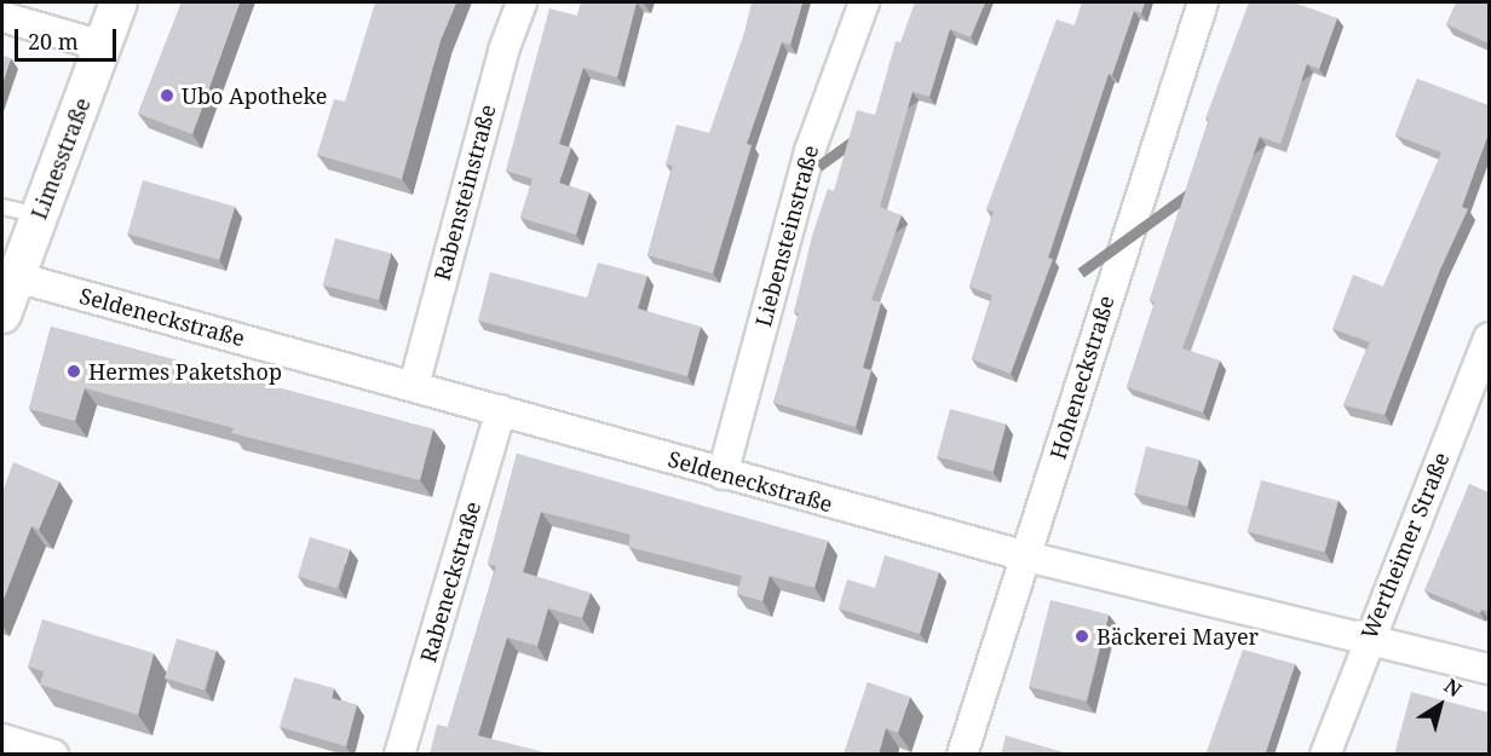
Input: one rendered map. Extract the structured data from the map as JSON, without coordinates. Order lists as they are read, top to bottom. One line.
{"streets":{"street":["Limesstraße","Rabensteinstraße","Liebensteinstraße","Seldeneckstraße","Hoheneckstraße","Wertheimer Straße","Rabeneckstraße"]},"crossings":[["Limesstraße","Seldeneckstraße"],["Rabensteinstraße","Seldeneckstraße"],["Liebensteinstraße","Seldeneckstraße"],["Seldeneckstraße","Hoheneckstraße"],["Seldeneckstraße","Wertheimer Straße"],["Seldeneckstraße","Rabeneckstraße"]],"places":["Ubo Apotheke","Hermes Paketshop","Bäckerei Mayer"],"scale_bar":"20 m","north":"top right"}
